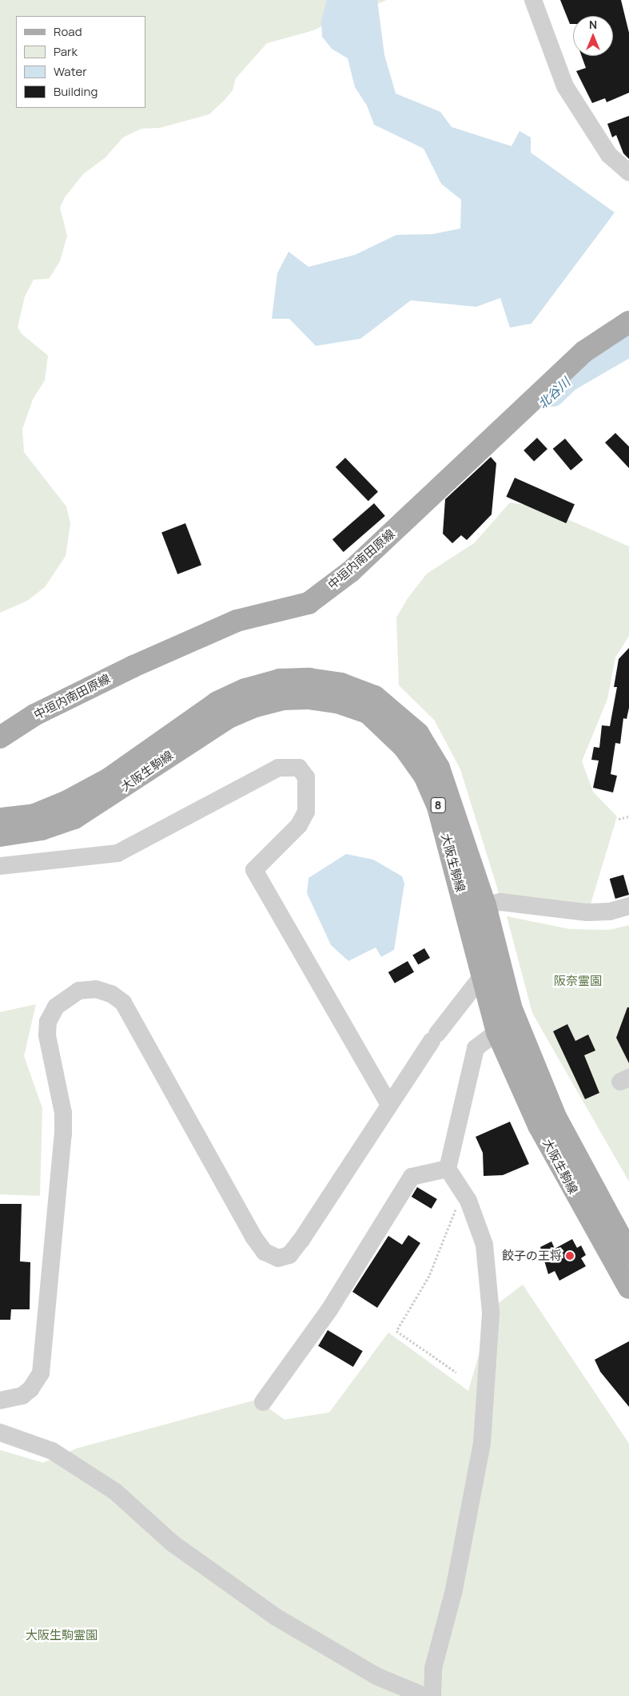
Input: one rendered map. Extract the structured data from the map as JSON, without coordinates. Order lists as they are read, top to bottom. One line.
{"streets":{"main road":["中垣内南田原線","大阪生駒線","8"]},"water":["北谷川"],"parks":["阪奈霊園","大阪生駒霊園"],"places":["餃子の王将"],"legend":["Road","Park","Water","Building"],"north":"top"}
